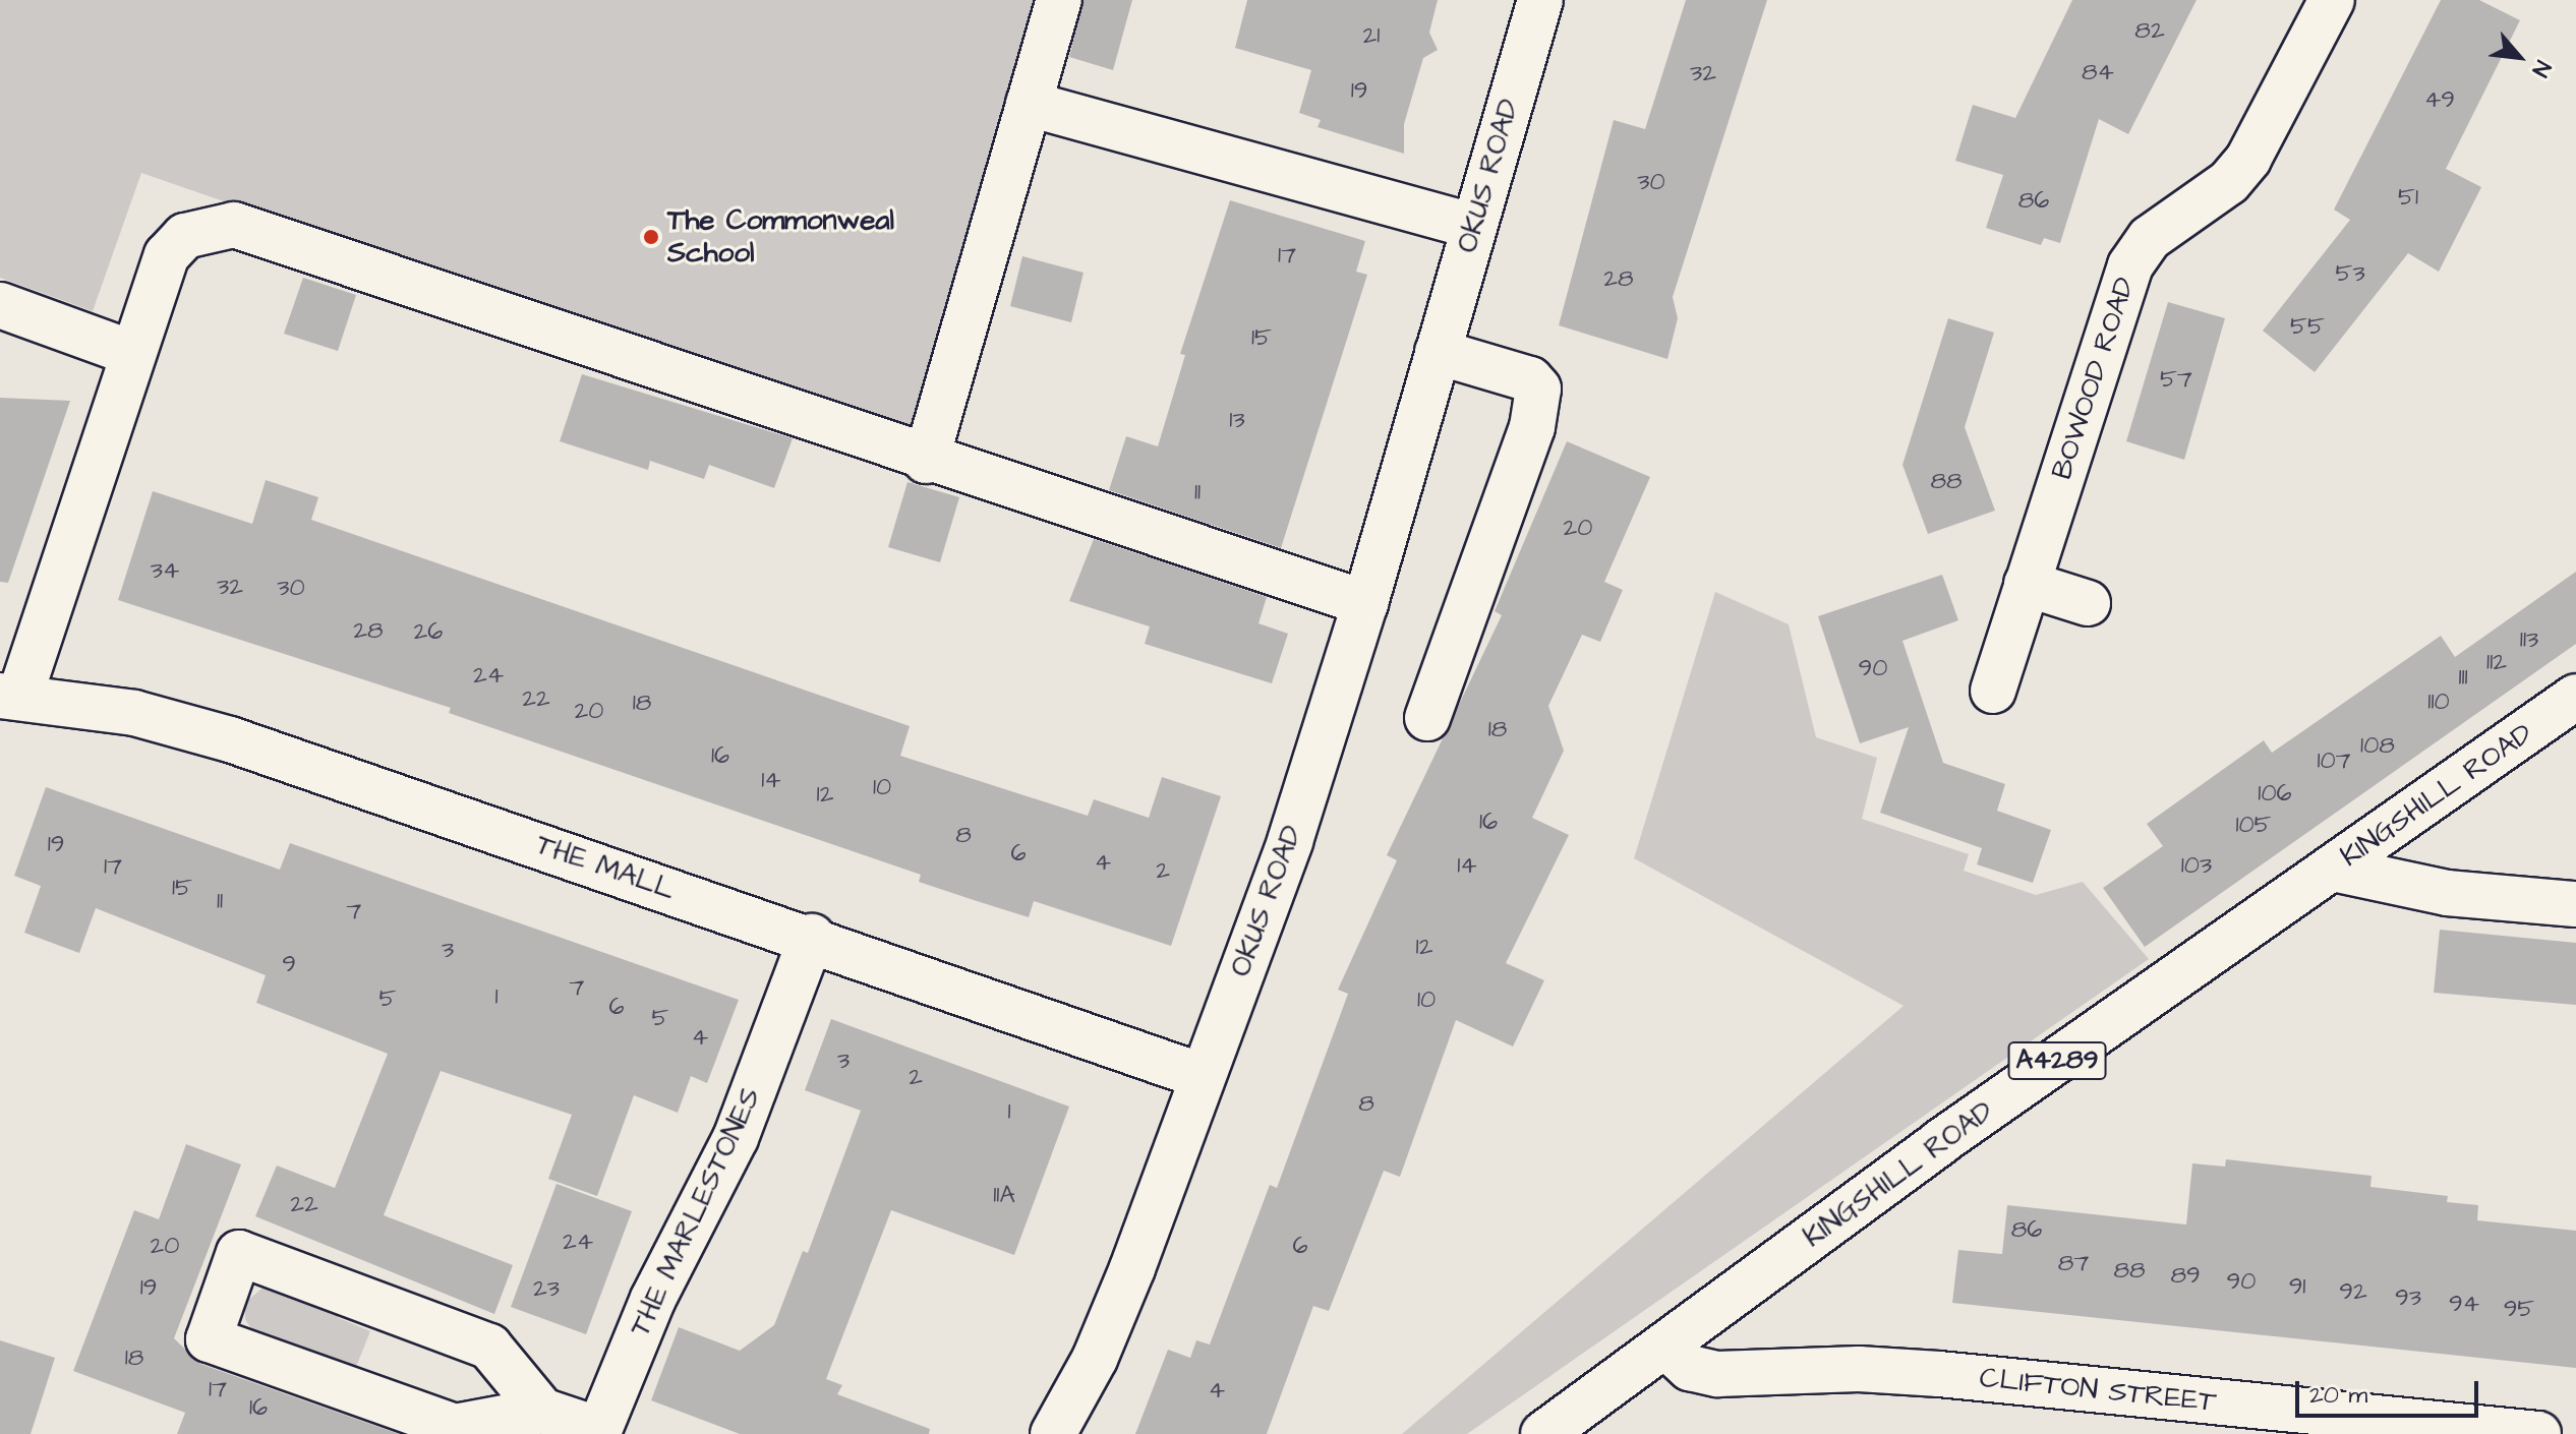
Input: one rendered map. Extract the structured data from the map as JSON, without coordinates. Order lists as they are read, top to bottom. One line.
{"streets":{"street":["OKUS ROAD","BOWOOD ROAD","KINGSHILL ROAD","THE MALL","A4289","THE MARLESTONES","CLIFTON STREET"]},"crossings":[["OKUS ROAD","THE MALL"],["KINGSHILL ROAD","CLIFTON STREET"],["THE MALL","THE MARLESTONES"]],"places":["The Commonweal School"],"house_numbers":["82","21","84","32","19","49","30","51","86","17","53","28","55","15","57","13","88","11","20","34","32","30","28","26","113","112","90","24","111","22","110","18","20","18","108","16","107","14","10","106","12","16","105","8","19","6","4","14","103","17","2","15","11","7","12","3","9","7","1","5","10","6","5","4","3","2","8","1","11A","22","86","24","20","6","87","88","89","90","91","19","23","92","93","94","95","18","17","4","16"],"scale_bar":"20 m","north":"bottom right"}
